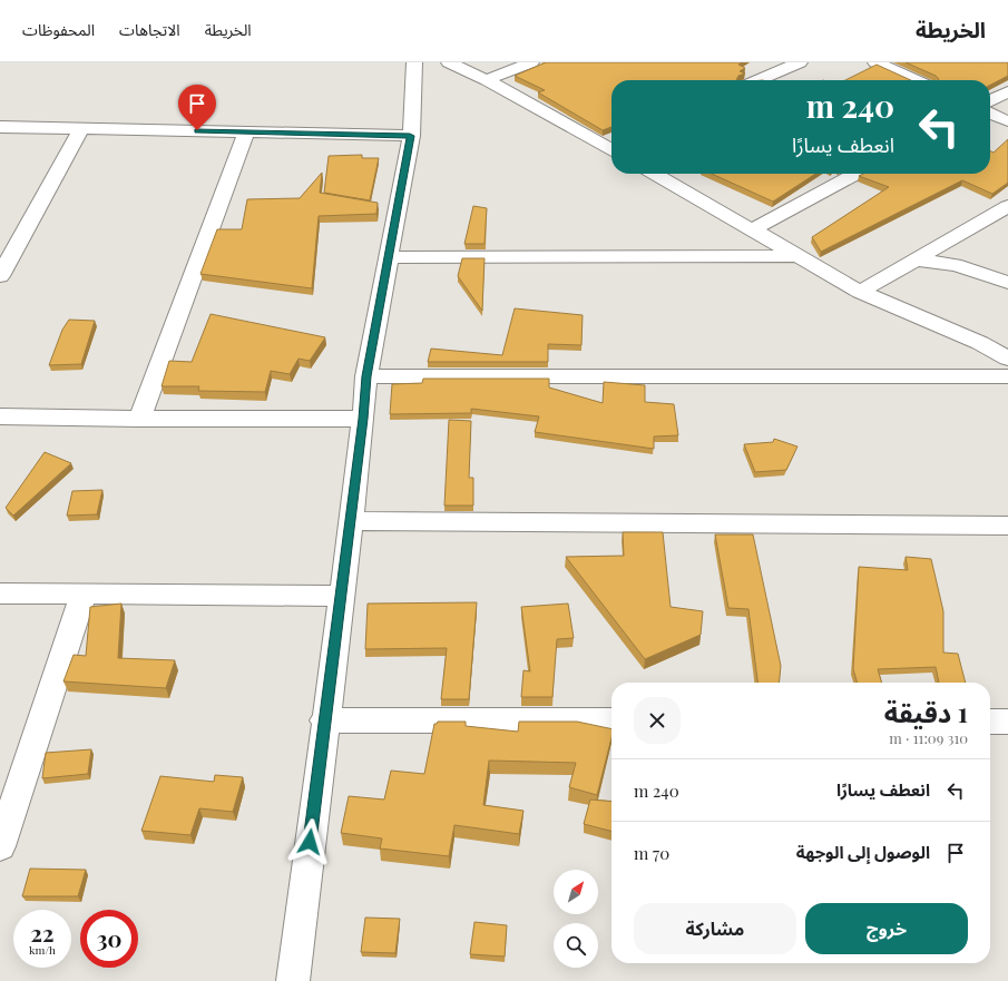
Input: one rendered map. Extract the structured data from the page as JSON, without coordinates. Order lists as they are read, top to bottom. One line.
{"north":"top right","page":{"header":"الخريطة","nav":["الخريطة","الاتجاهات","المحفوظات"],"turn":["240 m","انعطف يسارًا"],"heading":["1 دقيقة","310 m · 11:09"],"list":[{"name":"انعطف يسارًا","value":"240 m"},{"name":"الوصول إلى الوجهة","value":"70 m"}],"buttons":["خروج","مشاركة"],"speed":"22 km/h","limit":"30"}}
